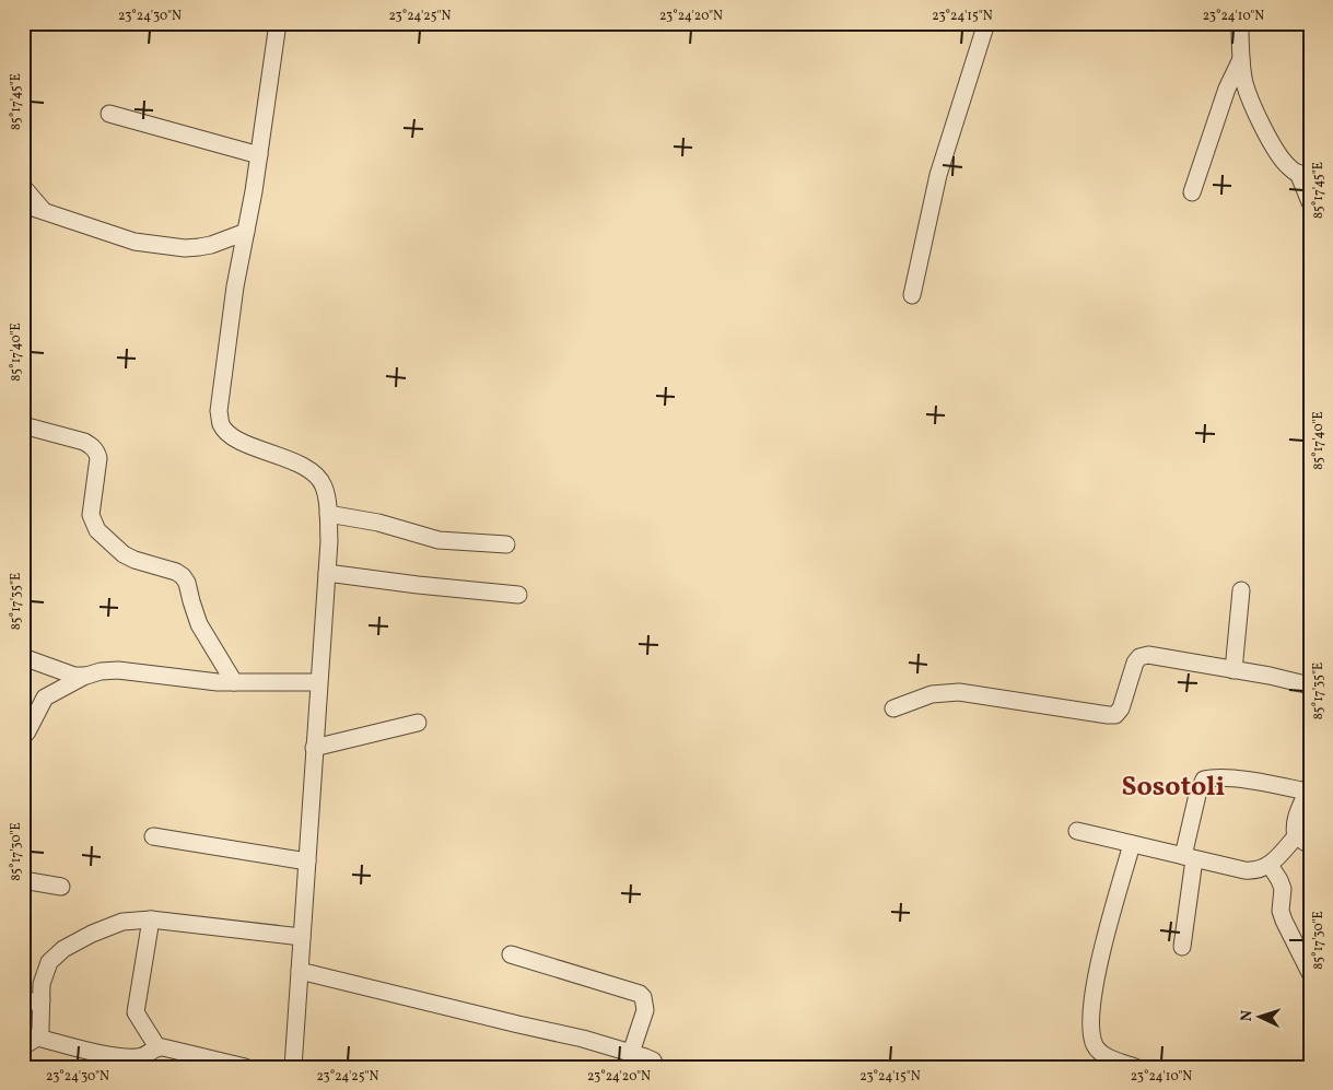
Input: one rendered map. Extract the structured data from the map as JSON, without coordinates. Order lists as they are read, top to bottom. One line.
{"districts":["Sosotoli"],"north":"left","coordinates":["23°24'30\"N","23°24'25\"N","23°24'20\"N","23°24'15\"N","23°24'10\"N","85°17'45\"E","85°17'40\"E","85°17'35\"E","85°17'30\"E"]}
